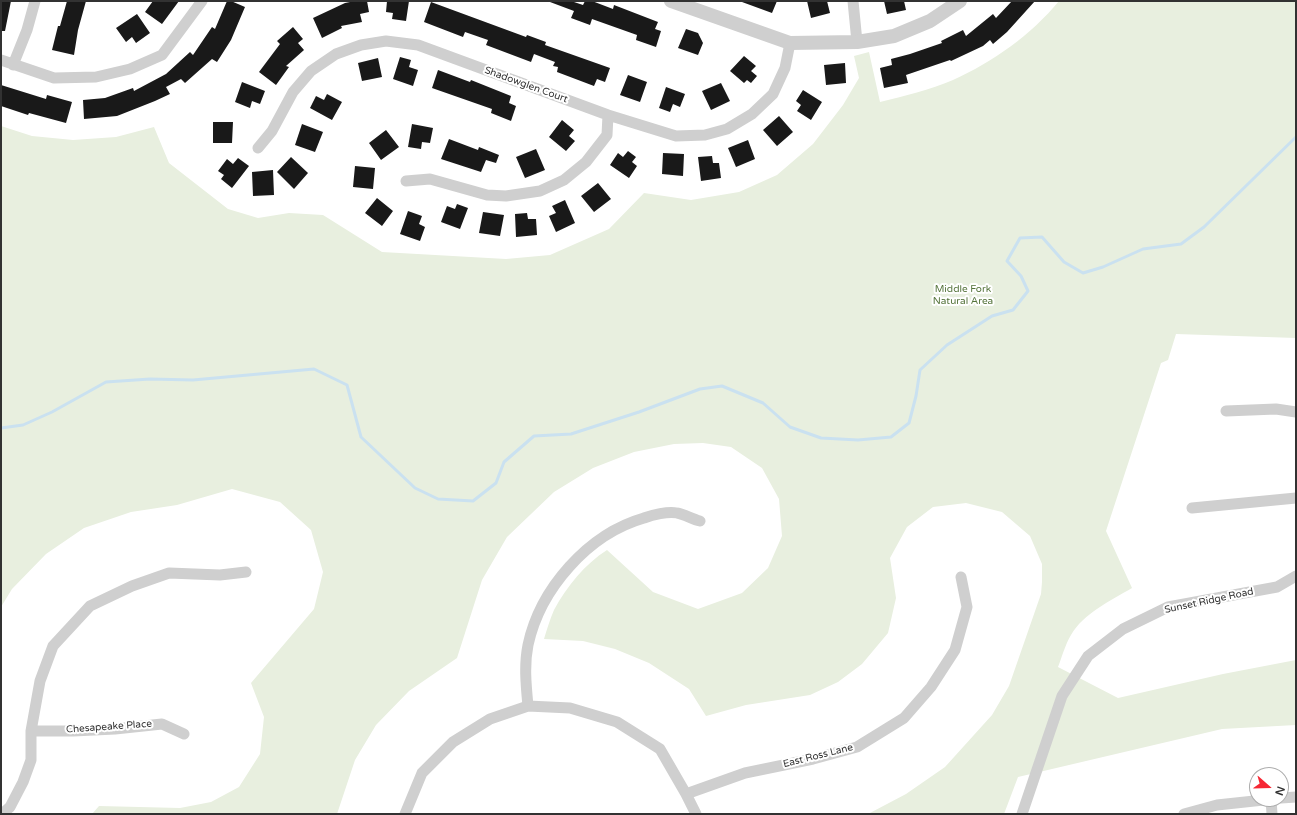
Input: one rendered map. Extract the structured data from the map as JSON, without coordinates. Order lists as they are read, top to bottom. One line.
{"streets":{"street":["Shadowglen Court","Sunset Ridge Road","Chesapeake Place","East Ross Lane"]},"parks":["Middle Fork Natural Area"],"north":"right"}
